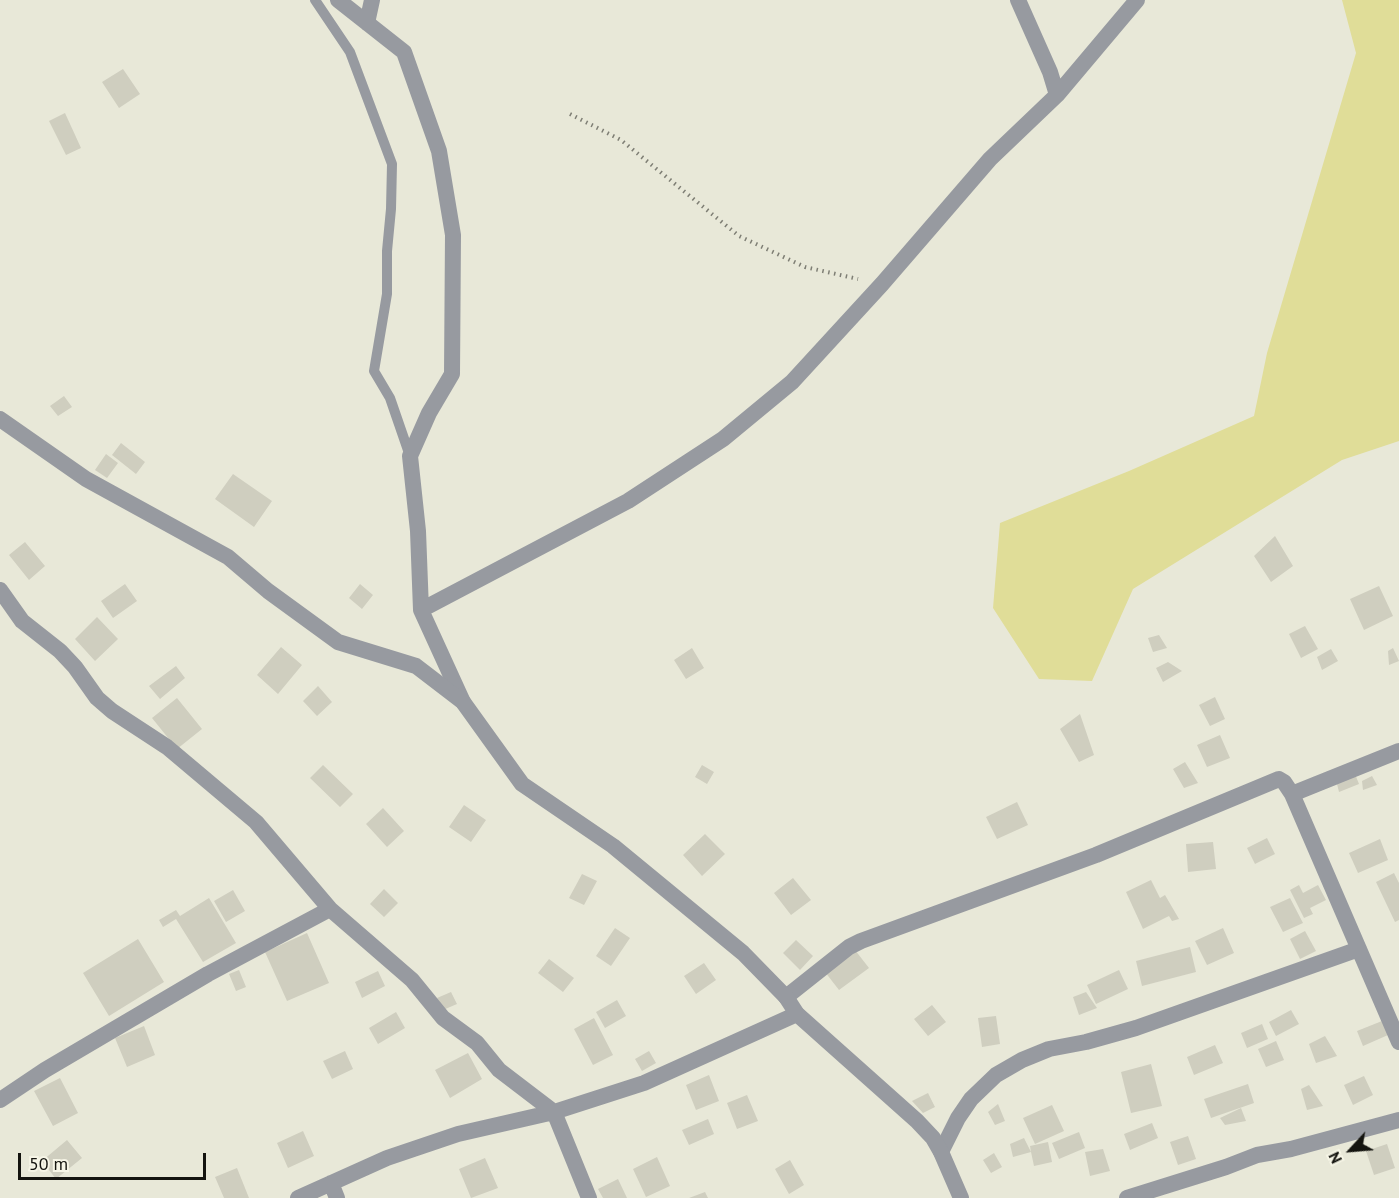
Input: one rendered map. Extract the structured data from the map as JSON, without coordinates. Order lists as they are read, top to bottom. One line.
{"scale_bar":"50 m","north":"bottom left"}
